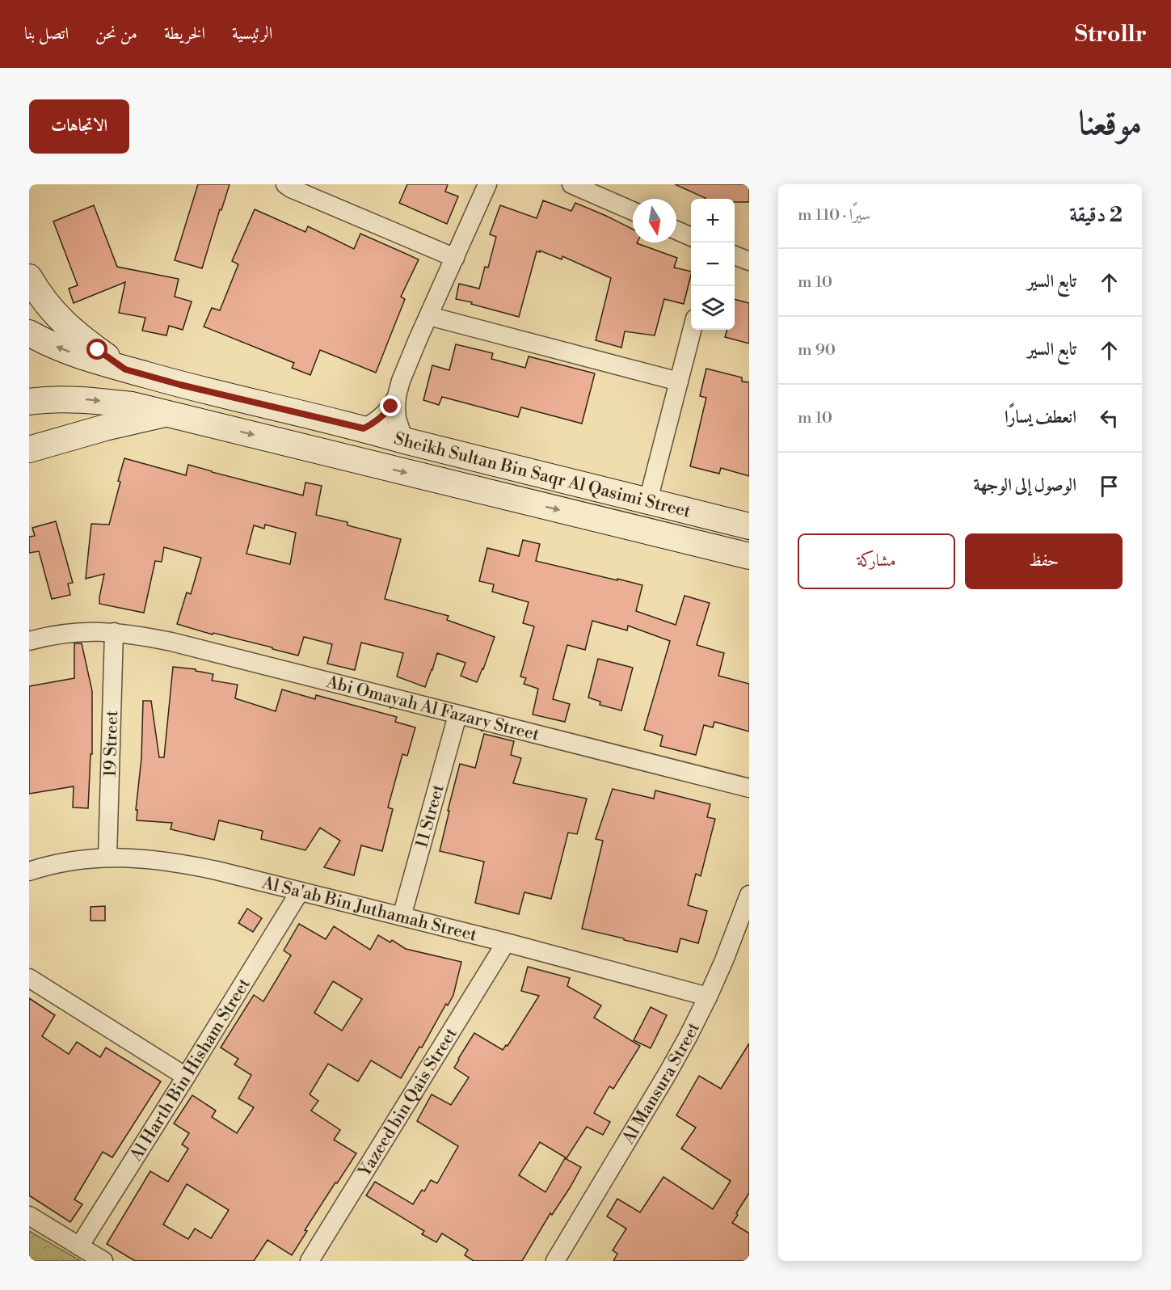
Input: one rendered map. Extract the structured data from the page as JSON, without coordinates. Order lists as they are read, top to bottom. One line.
{"streets":{"main road":["Sheikh Sultan Bin Saqr Al Qasimi Street"],"street":["Abi Omayah Al Fazary Street","19 Street","11 Street","Al Sa'ab Bin Juthamah Street","Al Harth Bin Hisham Street","Al Mansura Street","Yazeed bin Qais Street"]},"crossings":[["Abi Omayah Al Fazary Street","19 Street"],["Abi Omayah Al Fazary Street","11 Street"],["19 Street","Al Sa'ab Bin Juthamah Street"],["11 Street","Al Sa'ab Bin Juthamah Street"],["Al Sa'ab Bin Juthamah Street","Al Harth Bin Hisham Street"],["Al Sa'ab Bin Juthamah Street","Al Mansura Street"],["Al Sa'ab Bin Juthamah Street","Yazeed bin Qais Street"]],"north":"bottom","page":{"header":"Strollr","nav":["الرئيسية","الخريطة","من نحن","اتصل بنا"],"title":"موقعنا","buttons":["الاتجاهات",["حفظ","مشاركة"]],"heading":["2 دقيقة","سيرًا · 110 m"],"map_buttons":["+","−"],"list":[["تابع السير","10 m"],["تابع السير","90 m"],["انعطف يسارًا","10 m"],"الوصول إلى الوجهة"]}}
